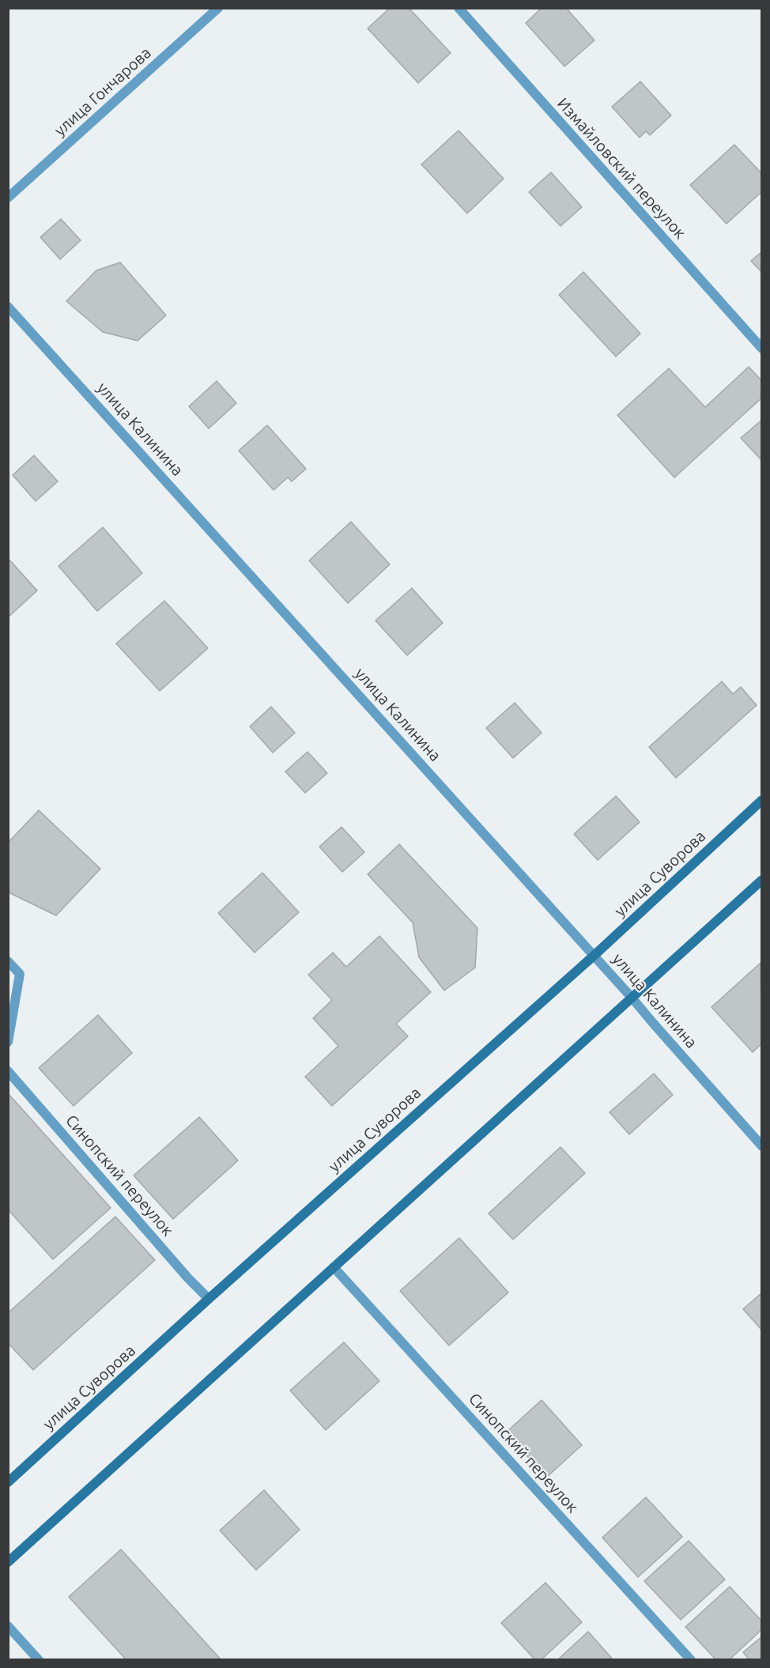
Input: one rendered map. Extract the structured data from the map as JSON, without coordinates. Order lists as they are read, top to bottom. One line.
{"streets":{"main road":["улица Суворова"],"street":["улица Гончарова","Измайловский переулок","улица Калинина","Синопский переулок"]},"crossings":[["улица Калинина","улица Суворова"],["улица Суворова","Синопский переулок"]]}
